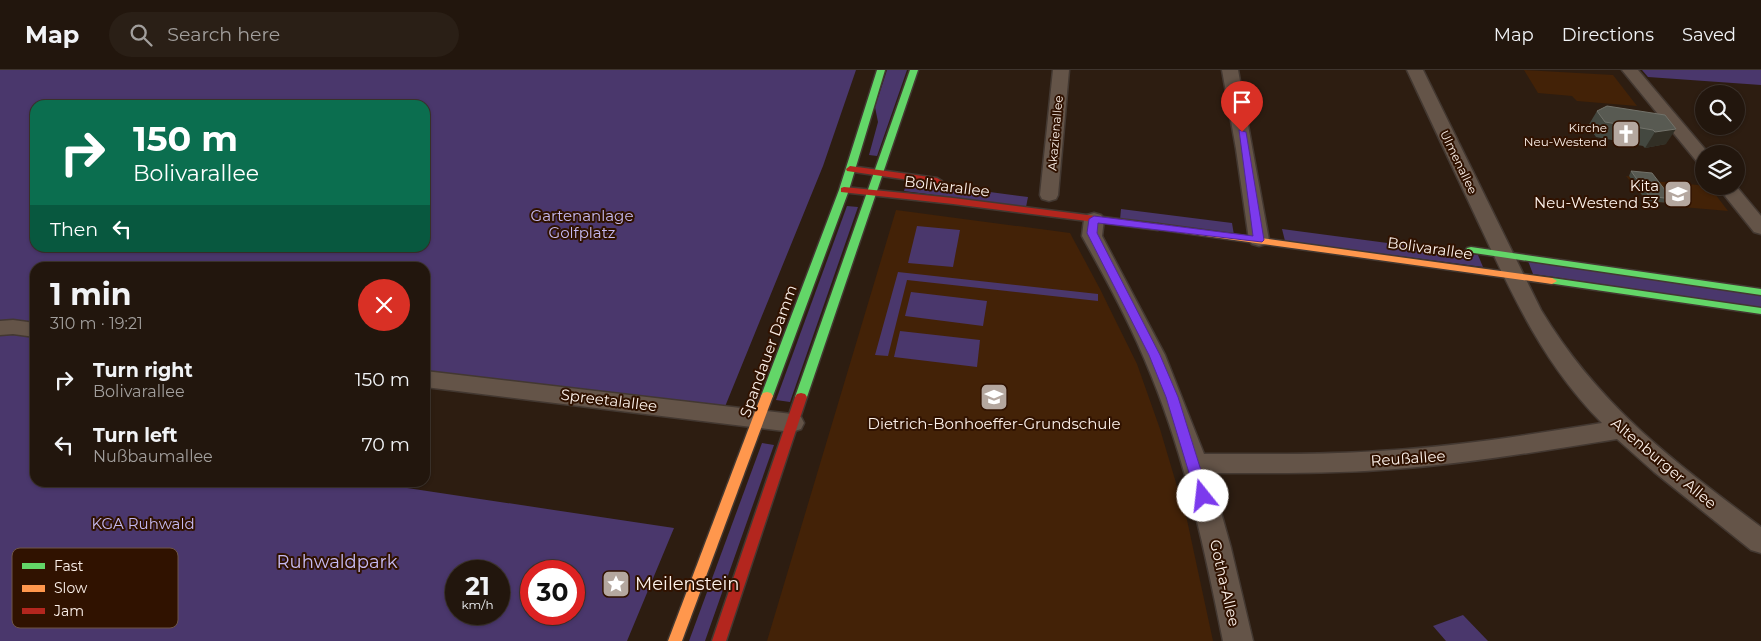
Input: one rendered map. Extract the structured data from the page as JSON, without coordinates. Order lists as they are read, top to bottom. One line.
{"streets":{"main road":["Bolivarallee","Spandauer Damm"],"street":["Akazienallee","Ulmenallee","Spreetalallee","Reußallee","Altenburger Allee","Gotha-Allee"]},"crossings":[["Ulmenallee","Bolivarallee"],["Ulmenallee","Altenburger Allee"],["Bolivarallee","Spandauer Damm"],["Bolivarallee","Altenburger Allee"],["Bolivarallee","Gotha-Allee"],["Spandauer Damm","Spreetalallee"],["Reußallee","Altenburger Allee"],["Reußallee","Gotha-Allee"]],"parks":["Gartenanlage Golfplatz","KGA Ruhwald","Ruhwaldpark"],"places":{"church":["Kirche Neu-Westend"],"school or university":["Kita Neu-Westend 53","Dietrich-Bonhoeffer-Grundschule"],"place":["Meilenstein"]},"legend":["Fast","Slow","Jam"],"page":{"header":"Map","search":"Search here","nav":["Map","Directions","Saved"],"turn":["150 m","Bolivarallee"],"then":"Then","heading":["1 min","310 m · 19:21"],"list":[{"name":"Turn right","note":"Bolivarallee","value":"150 m"},{"name":"Turn left","note":"Nußbaumallee","value":"70 m"}],"speed":"21 km/h","limit":"30"}}
